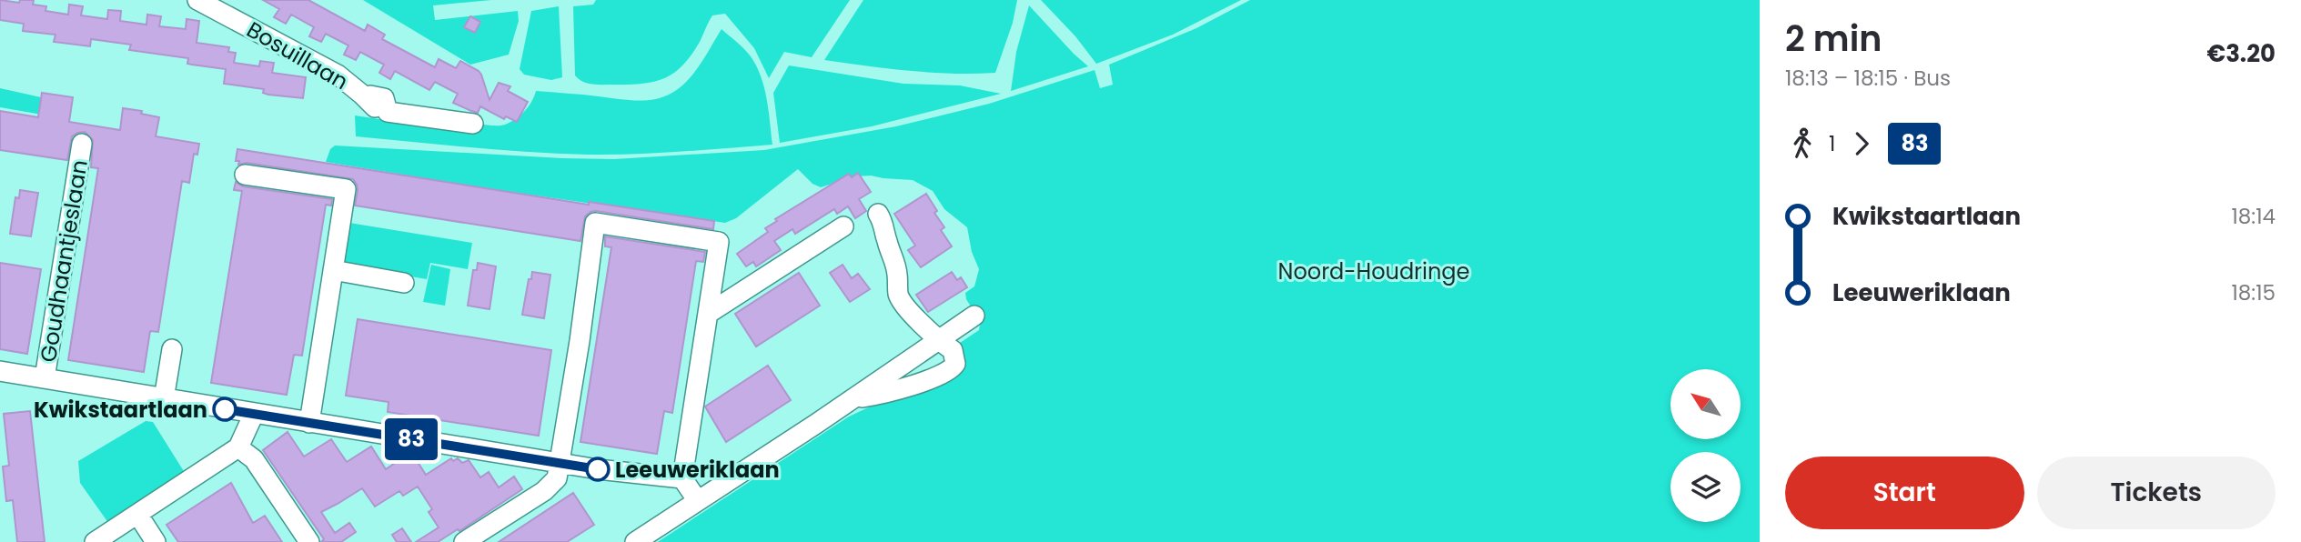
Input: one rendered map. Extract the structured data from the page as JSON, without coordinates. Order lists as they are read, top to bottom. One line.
{"streets":{"street":["Bosuillaan","Goudhaantjeslaan"]},"parks":["Noord-Houdringe"],"places":["Kwikstaartlaan","Leeuweriklaan"],"lines":["bus line 83"],"north":"top left","page":{"on_map":"83","heading":["2 min","18:13 – 18:15 · Bus","€3.20"],"legs":["1","83"],"list":[{"name":"Kwikstaartlaan","value":"18:14"},{"name":"Leeuweriklaan","value":"18:15"}],"buttons":["Start","Tickets"]}}
